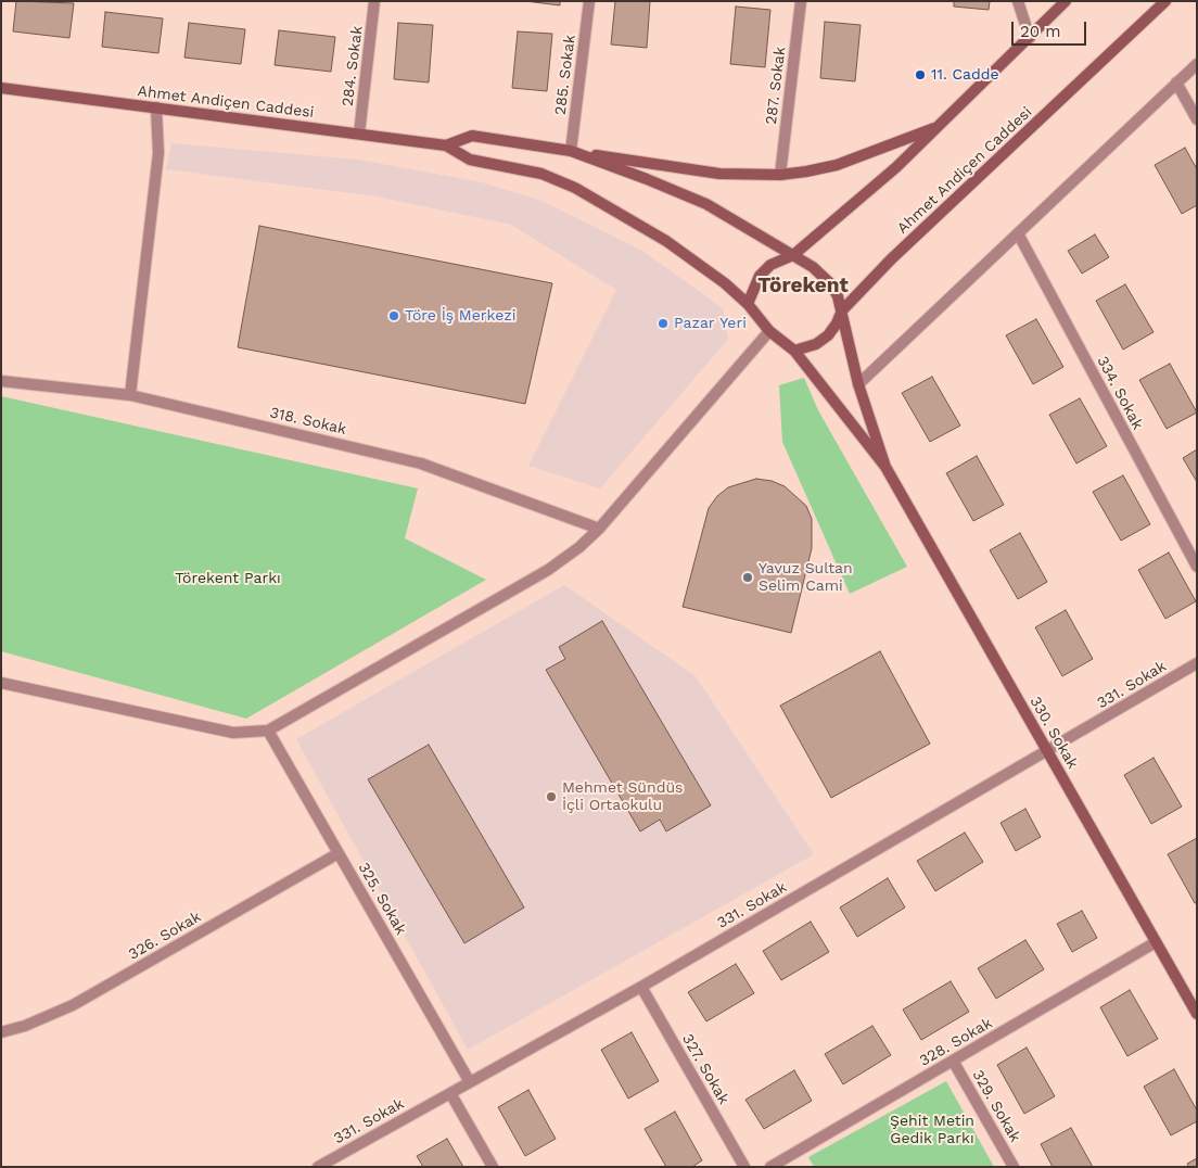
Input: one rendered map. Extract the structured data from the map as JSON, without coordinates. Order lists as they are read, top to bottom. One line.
{"streets":{"main road":["Ahmet Andiçen Caddesi","330. Sokak"],"street":["284. Sokak","285. Sokak","287. Sokak","334. Sokak","318. Sokak","331. Sokak","325. Sokak","326. Sokak","328. Sokak","327. Sokak","329. Sokak"]},"crossings":[["284. Sokak","Ahmet Andiçen Caddesi"],["285. Sokak","Ahmet Andiçen Caddesi"],["Ahmet Andiçen Caddesi","330. Sokak"],["331. Sokak","330. Sokak"],["331. Sokak","325. Sokak"],["331. Sokak","327. Sokak"],["330. Sokak","328. Sokak"],["325. Sokak","326. Sokak"],["328. Sokak","329. Sokak"]],"districts":["Törekent"],"parks":["Törekent Parkı","Şehit Metin Gedik Parkı"],"places":["11. Cadde","Töre İş Merkezi","Pazar Yeri","Yavuz Sultan Selim Cami","Mehmet Sündüs İçli Ortaokulu"],"scale_bar":"20 m"}
